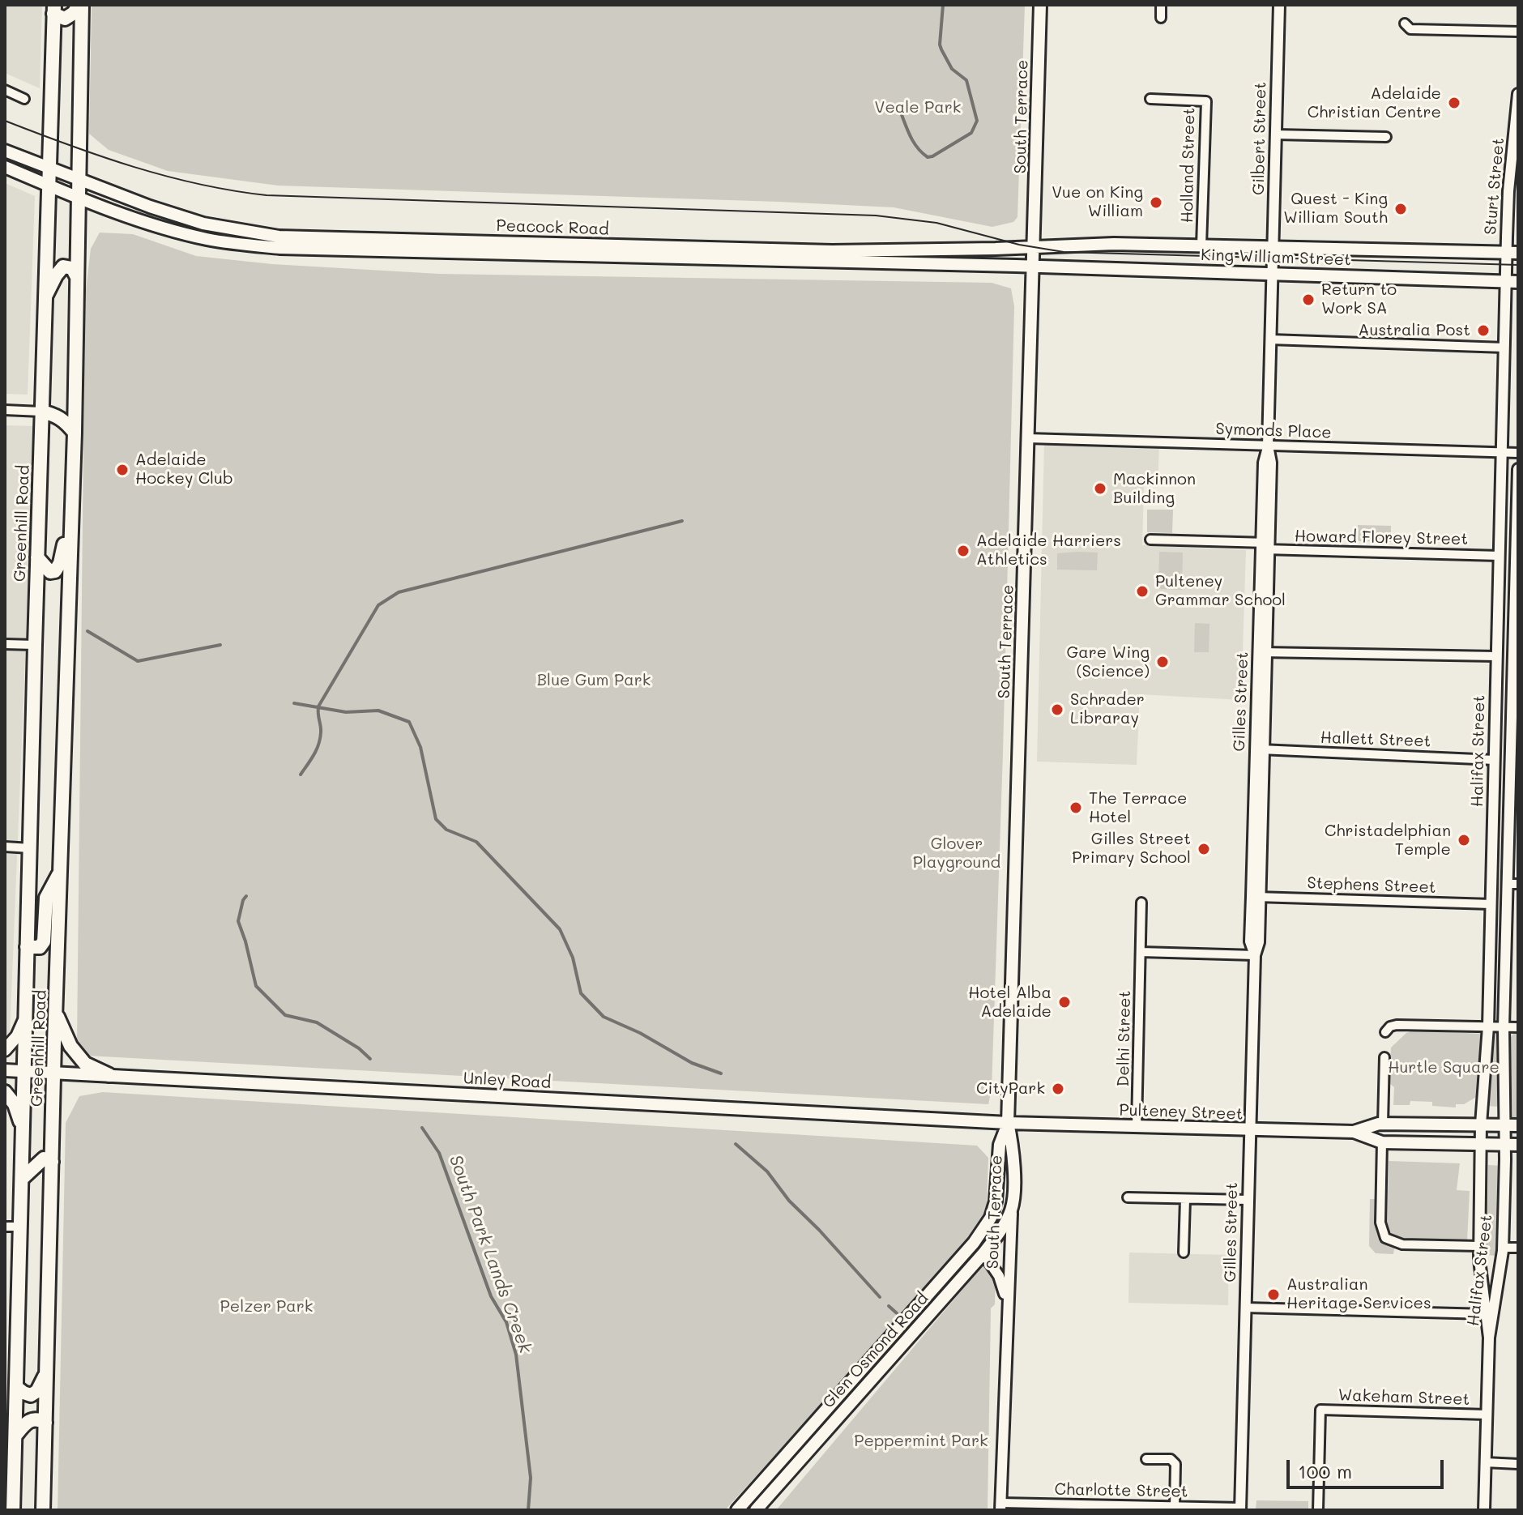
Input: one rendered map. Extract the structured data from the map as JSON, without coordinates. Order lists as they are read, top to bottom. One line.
{"streets":{"highway":["Greenhill Road"],"main road":["South Terrace","Peacock Road","King William Street","Unley Road","Pulteney Street","Glen Osmond Road"],"street":["Gilbert Street","Holland Street","Sturt Street","Symonds Place","Howard Florey Street","Gilles Street","Hallett Street","Halifax Street","Stephens Street","Delhi Street","Wakeham Street","Charlotte Street"]},"crossings":[["South Terrace","Peacock Road"],["South Terrace","King William Street"],["South Terrace","Symonds Place"],["South Terrace","Unley Road"],["South Terrace","Pulteney Street"],["South Terrace","Glen Osmond Road"],["South Terrace","Charlotte Street"],["Gilbert Street","King William Street"],["Gilbert Street","Gilles Street"],["Holland Street","King William Street"],["Sturt Street","King William Street"],["Sturt Street","Halifax Street"],["Peacock Road","King William Street"],["Peacock Road","Greenhill Road"],["King William Street","Gilles Street"],["King William Street","Halifax Street"],["Symonds Place","Gilles Street"],["Symonds Place","Halifax Street"],["Greenhill Road","Unley Road"],["Howard Florey Street","Gilles Street"],["Howard Florey Street","Halifax Street"],["Gilles Street","Hallett Street"],["Gilles Street","Stephens Street"],["Gilles Street","Pulteney Street"],["Gilles Street","Charlotte Street"],["Hallett Street","Halifax Street"],["Halifax Street","Stephens Street"],["Halifax Street","Pulteney Street"],["Halifax Street","Wakeham Street"],["Delhi Street","Pulteney Street"],["Unley Road","Pulteney Street"]],"water":["South Park Lands Creek"],"parks":["Veale Park","Blue Gum Park","Glover Playground","Hurtle Square","Pelzer Park","Peppermint Park"],"places":["Adelaide Christian Centre","Vue on King William","Quest - King William South","Return to Work SA","Australia Post","Adelaide Hockey Club","Mackinnon Building","Adelaide Harriers Athletics","Pulteney Grammar School","Gare Wing (Science)","Schrader Libraray","The Terrace Hotel","Christadelphian Temple","Gilles Street Primary School","Hotel Alba Adelaide","CityPark","Australian Heritage Services"],"scale_bar":"100 m"}
